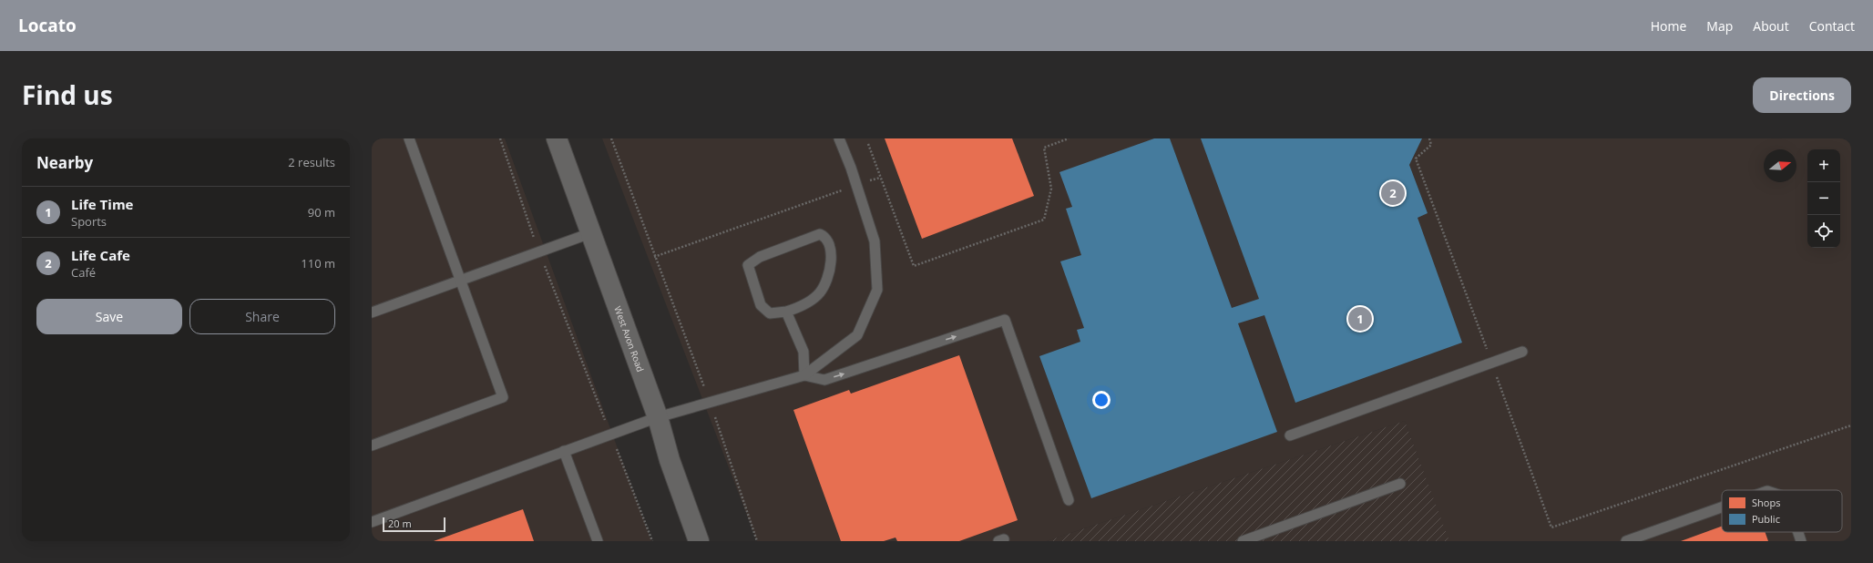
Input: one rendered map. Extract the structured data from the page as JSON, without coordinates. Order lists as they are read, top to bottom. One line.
{"streets":{"main road":["West Avon Road"]},"legend":["Shops","Public"],"scale_bar":"20 m","north":"right","page":{"header":"Locato","nav":["Home","Map","About","Contact"],"title":"Find us","buttons":["Directions",["Save","Share"]],"heading":["Nearby","2 results"],"map_buttons":["+","−"],"pins":["2","1"],"list":[{"mark":"1","name":"Life Time","note":"Sports","value":"90 m"},{"mark":"2","name":"Life Cafe","note":"Café","value":"110 m"}],"scale":"20 m"}}
